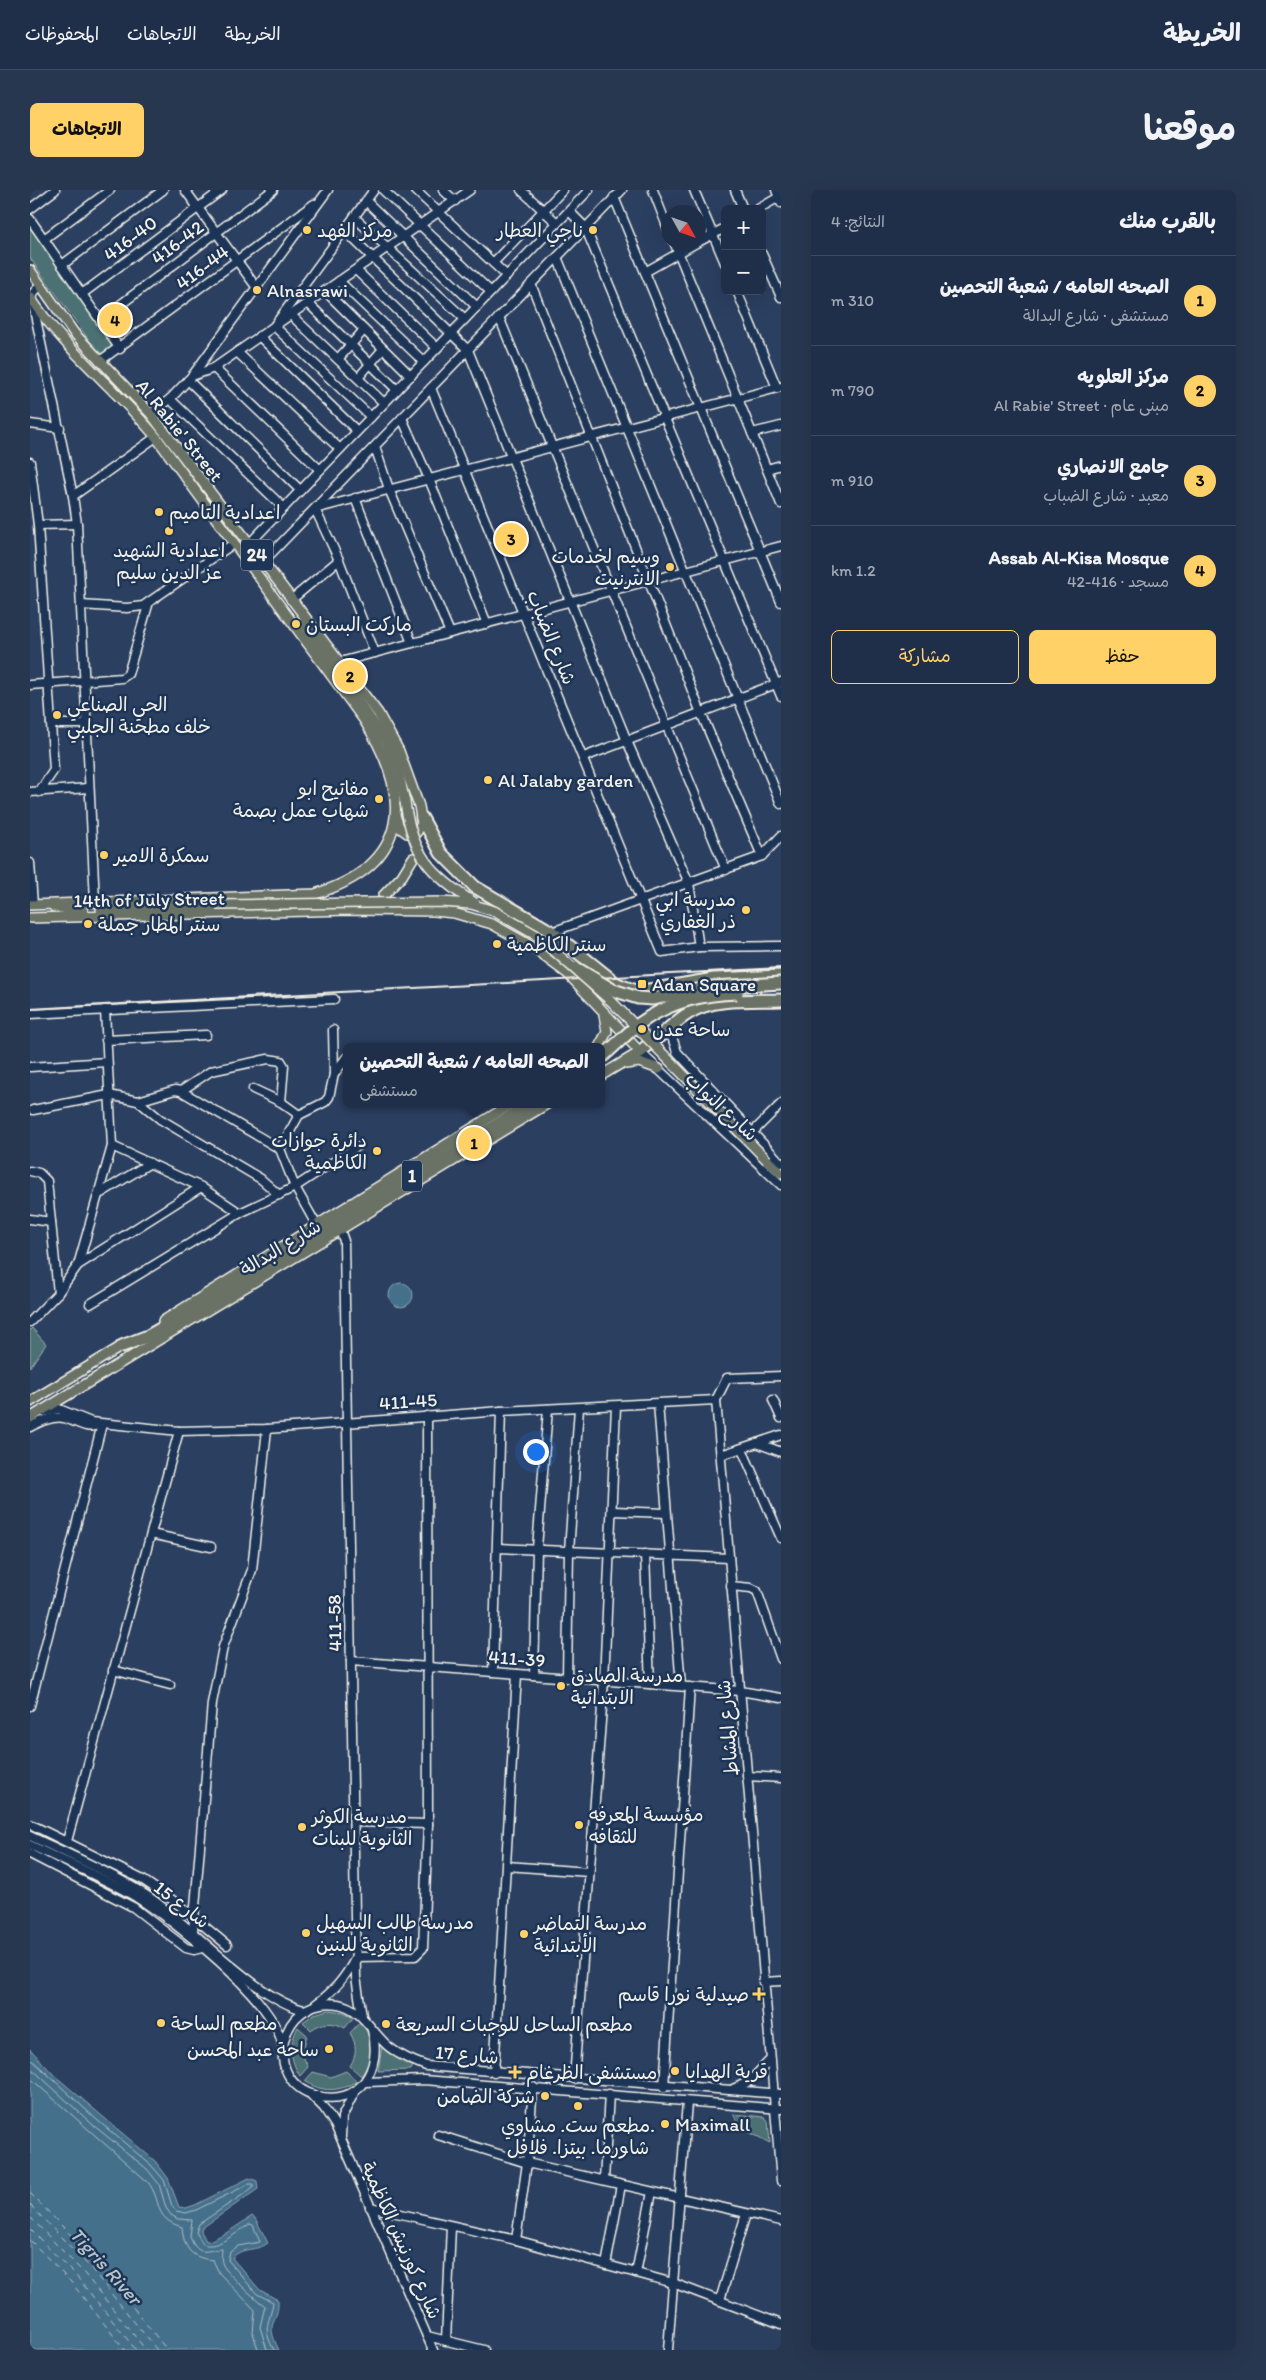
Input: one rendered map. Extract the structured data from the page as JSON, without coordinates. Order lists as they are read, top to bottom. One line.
{"streets":{"highway":["1"],"main road":["Al Rabie' Street","24","14th of July Street","شارع البدالة"],"street":["416-40","416-42","416-44","شارع الضباب","شارع النواب","411-45","411-58","411-39","شارع المشاط","شارع 15","شارع 17","شارع كورنيش الكاظمية"]},"crossings":[["416-44","Al Rabie' Street"],["Al Rabie' Street","14th of July Street"],["1","شارع البدالة"],["شارع البدالة","411-58"],["411-45","411-58"],["411-45","شارع المشاط"],["411-58","411-39"],["411-58","شارع 15"],["411-58","شارع 17"],["411-58","شارع كورنيش الكاظمية"],["411-39","شارع المشاط"],["شارع المشاط","شارع 17"],["شارع 15","شارع 17"],["شارع 15","شارع كورنيش الكاظمية"],["شارع 17","شارع كورنيش الكاظمية"]],"water":["Tigris River"],"places":{"other":["مركز الفهد","ناجي العطار","Alnasrawi","اعدادية التاميم","اعدادية الشهيد عز الدين سليم","وسيم لخدمات الانترنيت","ماركت البستان","الحي الصناعي خلف مطحنة الجلبي","Al Jalaby garden","مفاتيح ابو شهاب عمل بصمة","سمكرة الامير","مدرسة ابي ذر الغفاري","سنتر المطار جملة","سنتر الكاظمية","ساحة عدن","دائرة جوازات الكاظمية","مدرسة الصادق الابتدائية","مؤسسة المعرفه للثقافه","مدرسة الكوثر الثانوية للبنات","مدرسة طالب السهيل الثانوية للبنين","مدرسة التماضر الأبتدائية","مطعم الساحة","مطعم الساحل للوجبات السريعة","ساحة عبد المحسن","قرية الهدايا","شركة الضامن","مطعم ست. مشاوي. شاورما. بيتزا. فلافل","Maximall"],"transit":["Adan Square"],"health":["صيدلية نورا قاسم","مستشفى الظرغام"]},"north":"bottom right","page":{"header":"الخريطة","nav":["الخريطة","الاتجاهات","المحفوظات"],"title":"موقعنا","buttons":["الاتجاهات",["حفظ","مشاركة"]],"heading":["بالقرب منك","النتائج: 4"],"map_buttons":["+","−"],"list":[{"mark":"1","name":"الصحه العامه / شعبة التحصين","note":"مستشفى · شارع البدالة","value":"310 m"},{"mark":"2","name":"مركز العلويه","note":"مبنى عام · Al Rabie' Street","value":"790 m"},{"mark":"3","name":"جامع الانصاري","note":"معبد · شارع الضباب","value":"910 m"},{"mark":"4","name":"Assab Al-Kisa Mosque","note":"مسجد · 416-42","value":"1.2 km"}],"pins":["4","3","2","1"],"popup":["الصحه العامه / شعبة التحصين","مستشفى"]}}
